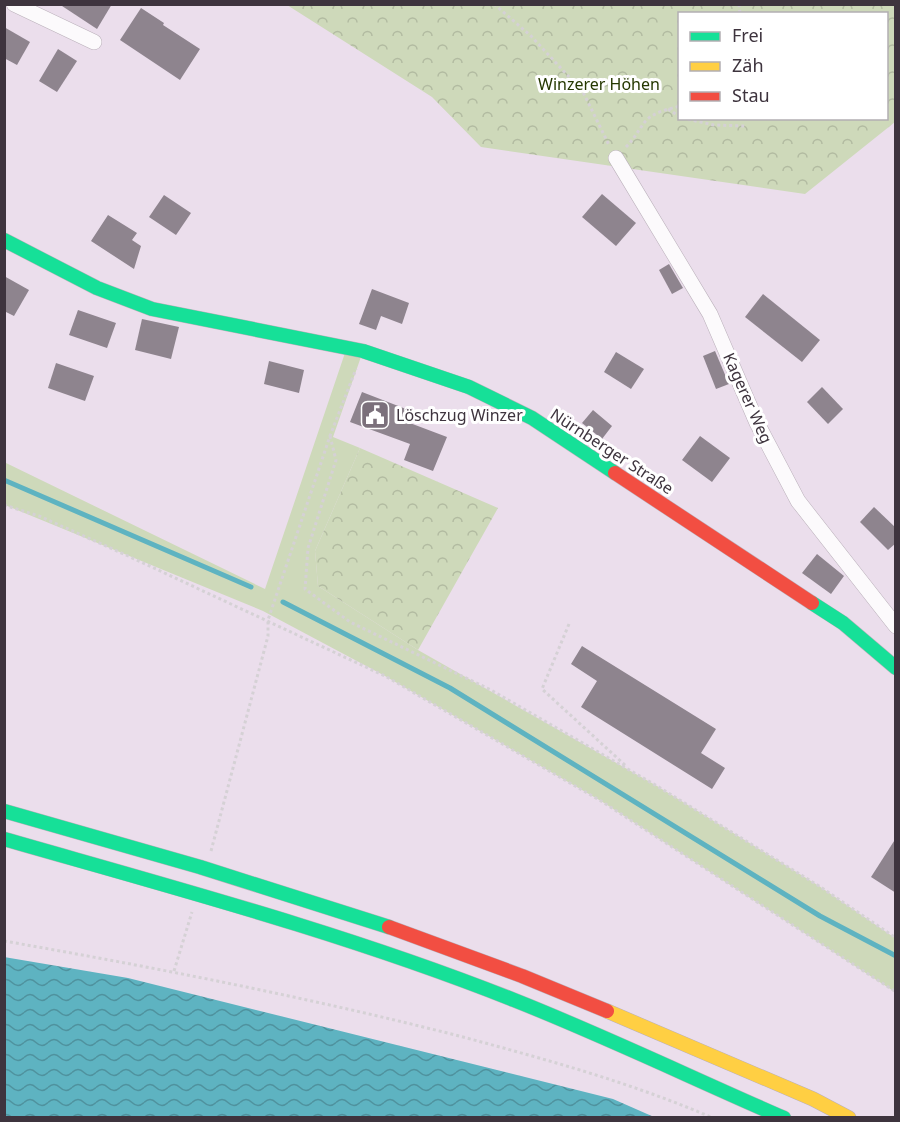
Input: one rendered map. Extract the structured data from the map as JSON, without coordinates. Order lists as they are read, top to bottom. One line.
{"streets":{"main road":["Nürnberger Straße"],"street":["Kagerer Weg"]},"parks":["Winzerer Höhen"],"places":{"public building":["Löschzug Winzer"]},"legend":["Frei","Zäh","Stau"]}
